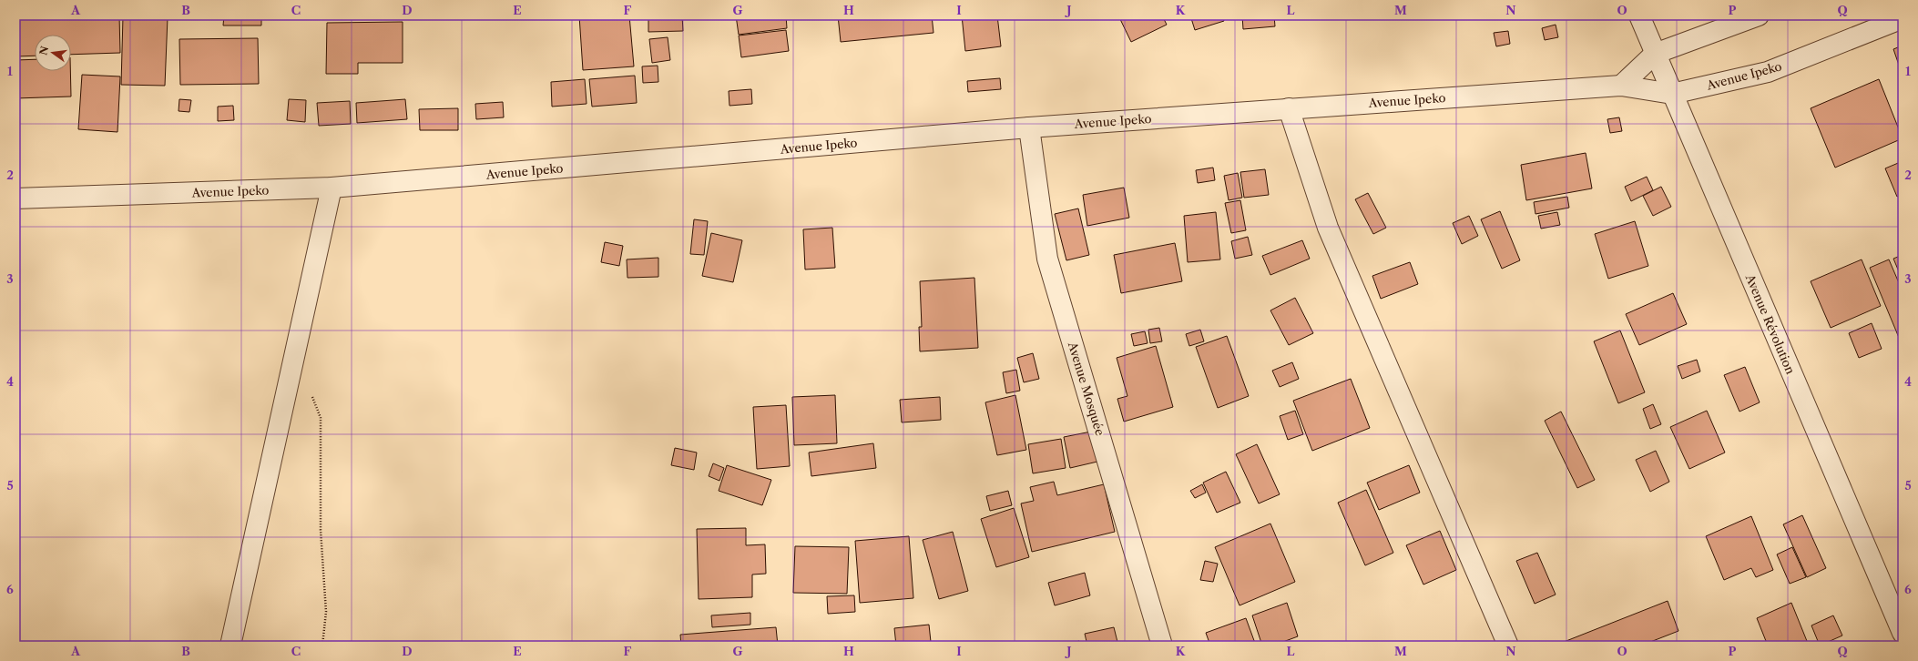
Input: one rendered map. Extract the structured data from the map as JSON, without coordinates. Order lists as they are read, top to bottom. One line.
{"streets":{"street":["Avenue Ipeko","Avenue Révolution","Avenue Mosquée"]},"crossings":[["Avenue Ipeko","Avenue Révolution"],["Avenue Ipeko","Avenue Mosquée"]],"north":"left","grid":{"columns":["A","B","C","D","E","F","G","H","I","J","K","L","M","N","O","P","Q"],"rows":["1","2","3","4","5","6"]}}
